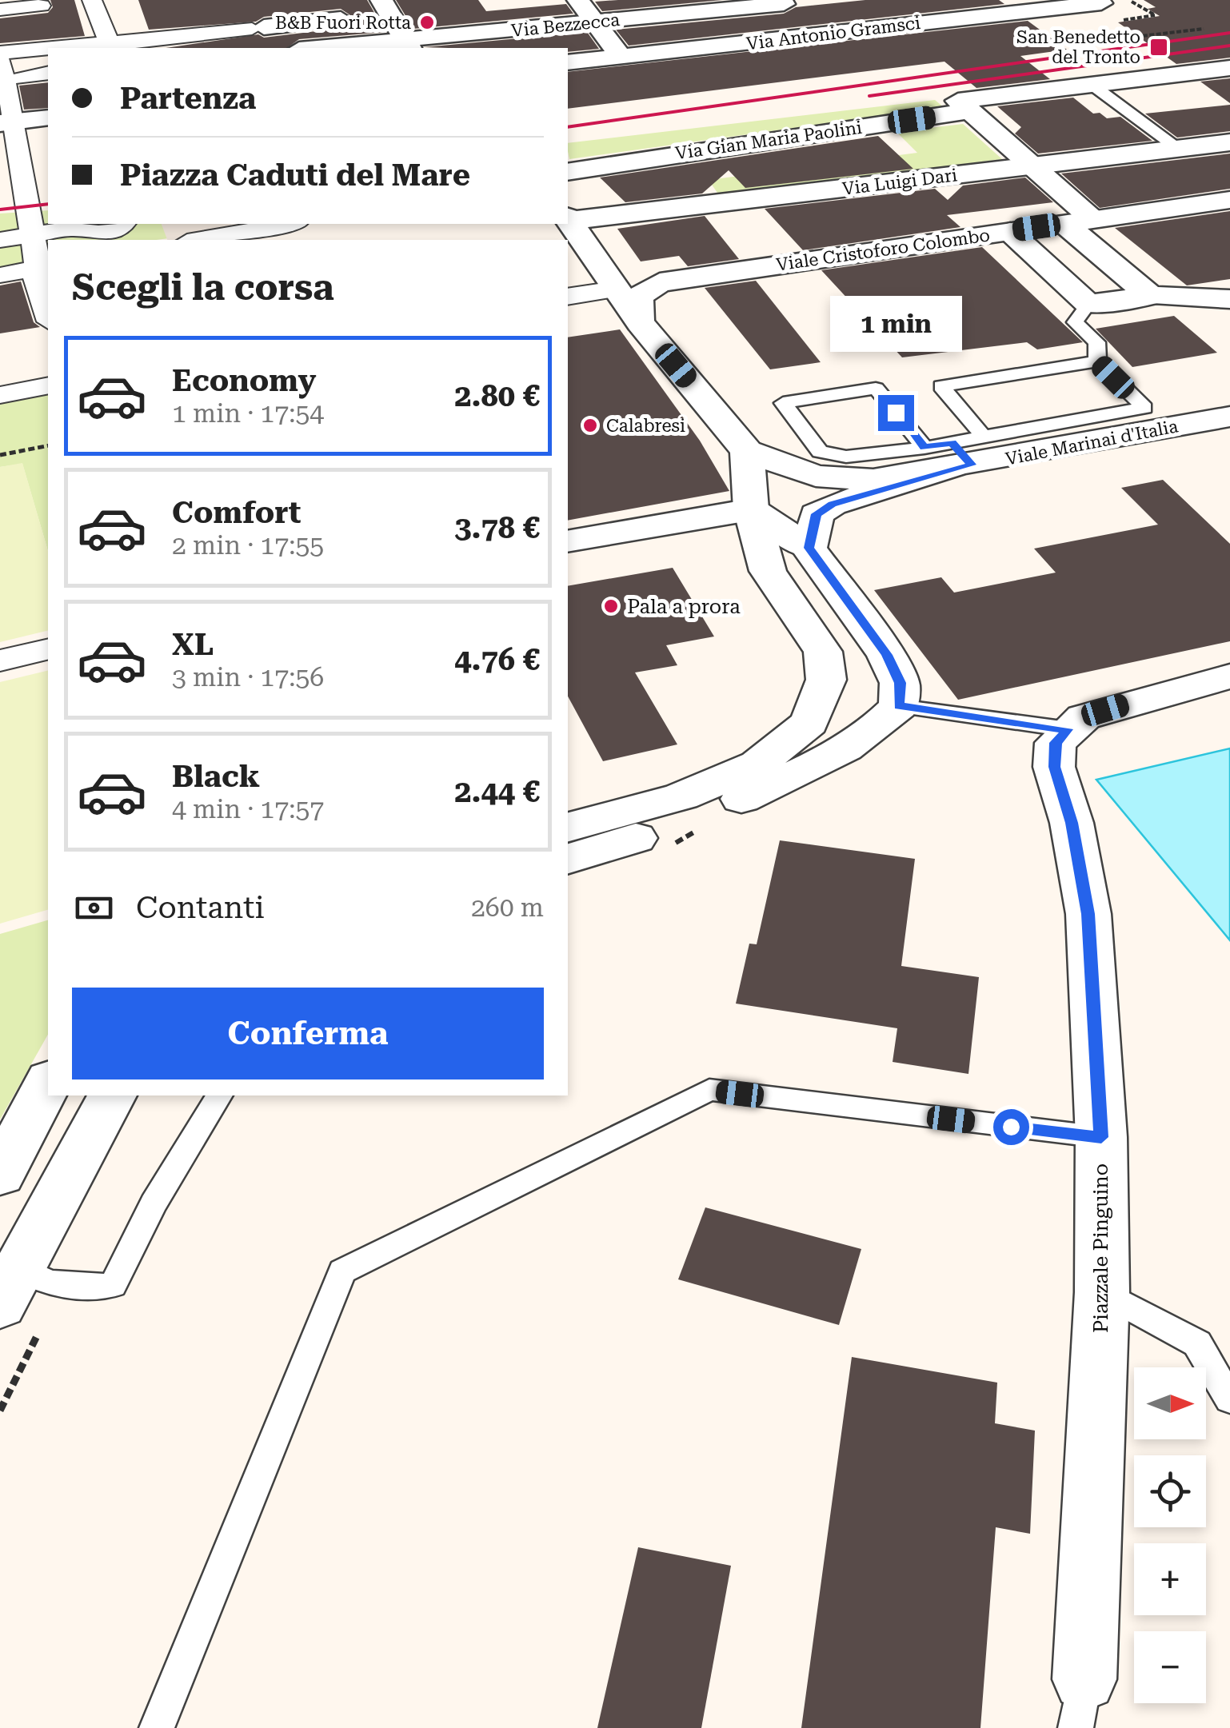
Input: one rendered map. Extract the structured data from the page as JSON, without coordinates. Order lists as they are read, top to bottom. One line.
{"streets":{"street":["Via Bezzecca","Via Antonio Gramsci","Via Gian Maria Paolini","Via Luigi Dari","Viale Cristoforo Colombo","Viale Marinai d'Italia","Piazzale Pinguino"]},"places":{"other":["B&B Fuori Rotta","Calabresi","Pala a prora"],"transit":["San Benedetto del Tronto"]},"north":"right","page":{"banner":["Partenza","Piazza Caduti del Mare"],"heading":"Scegli la corsa","bubble":"1 min","list":[{"name":"Economy","note":"1 min · 17:54","value":"2.80 €"},{"name":"Comfort","note":"2 min · 17:55","value":"3.78 €"},{"name":"XL","note":"3 min · 17:56","value":"4.76 €"},{"name":"Black","note":"4 min · 17:57","value":"2.44 €"}],"pay":["Contanti","260 m"],"buttons":"Conferma","map_buttons":["+","−"]}}
